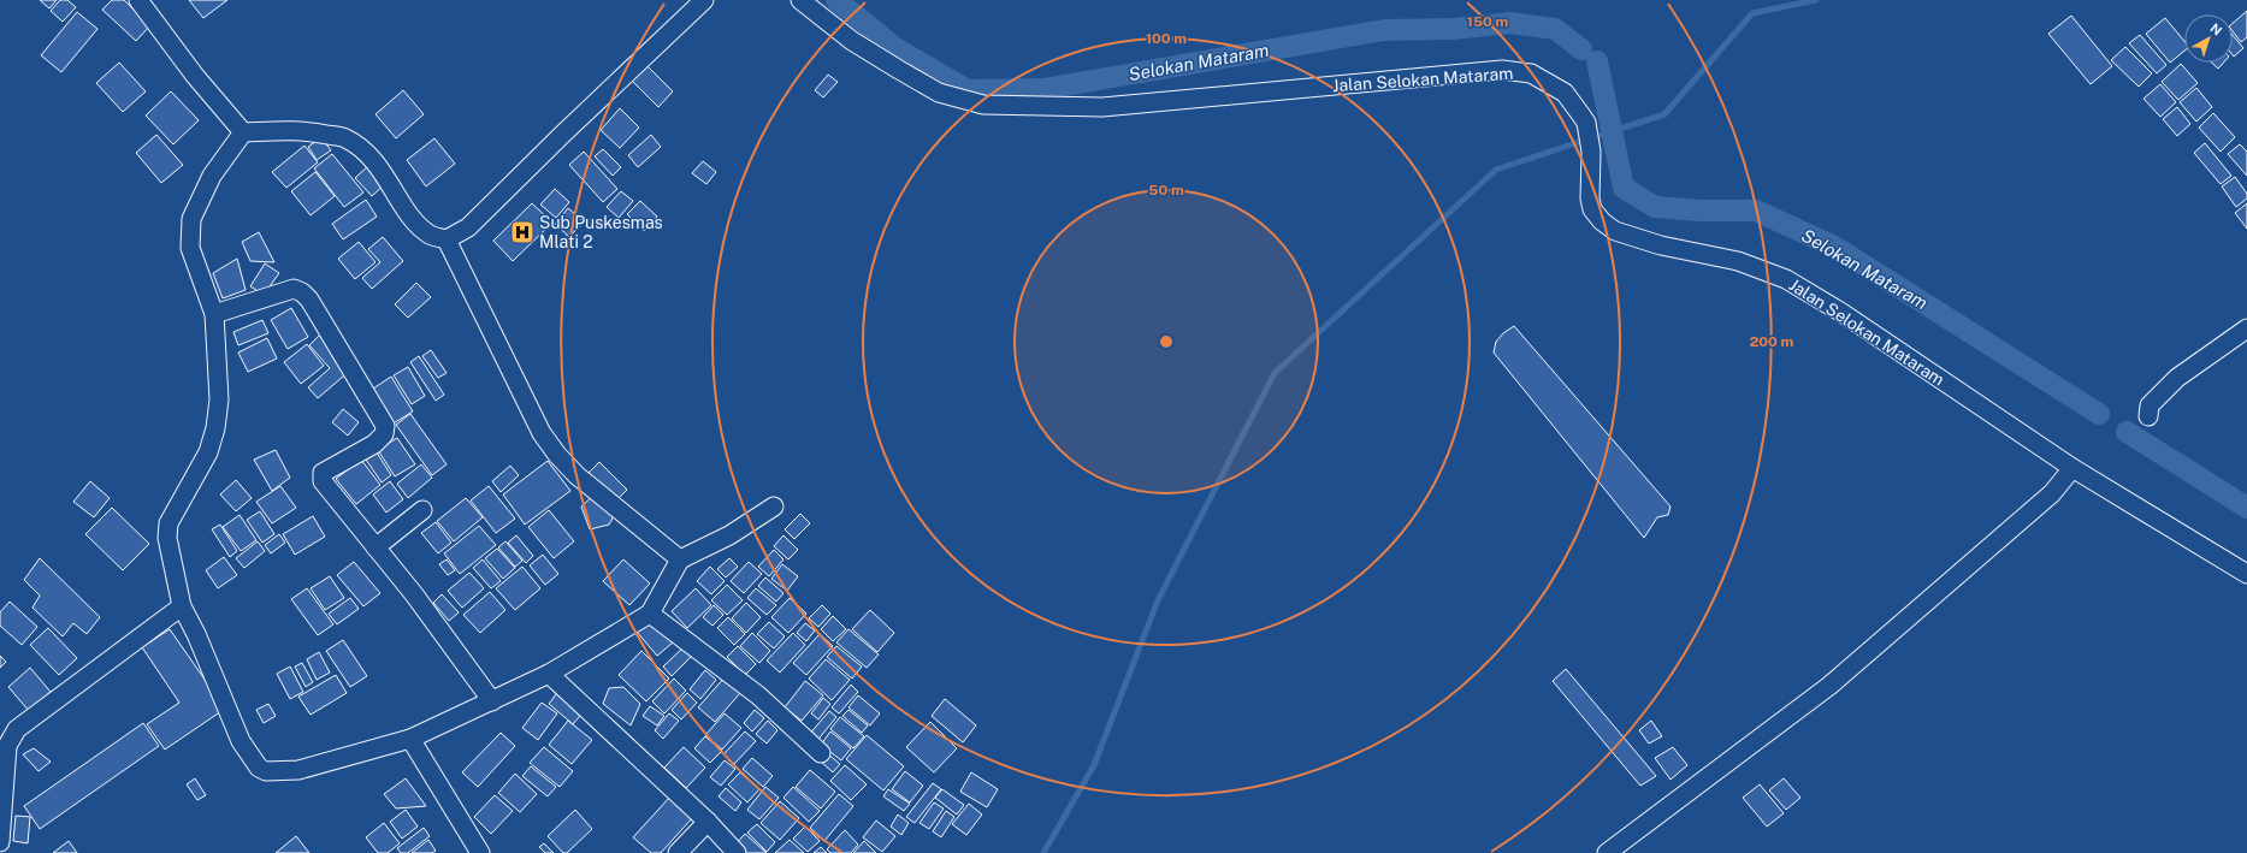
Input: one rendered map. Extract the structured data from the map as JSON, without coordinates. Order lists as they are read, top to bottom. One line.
{"streets":{"street":["Jalan Selokan Mataram"]},"water":["Selokan Mataram"],"places":{"hospital":["Sub Puskesmas Mlati 2"]},"north":"top right","rings":["150 m","100 m","50 m","200 m"]}
